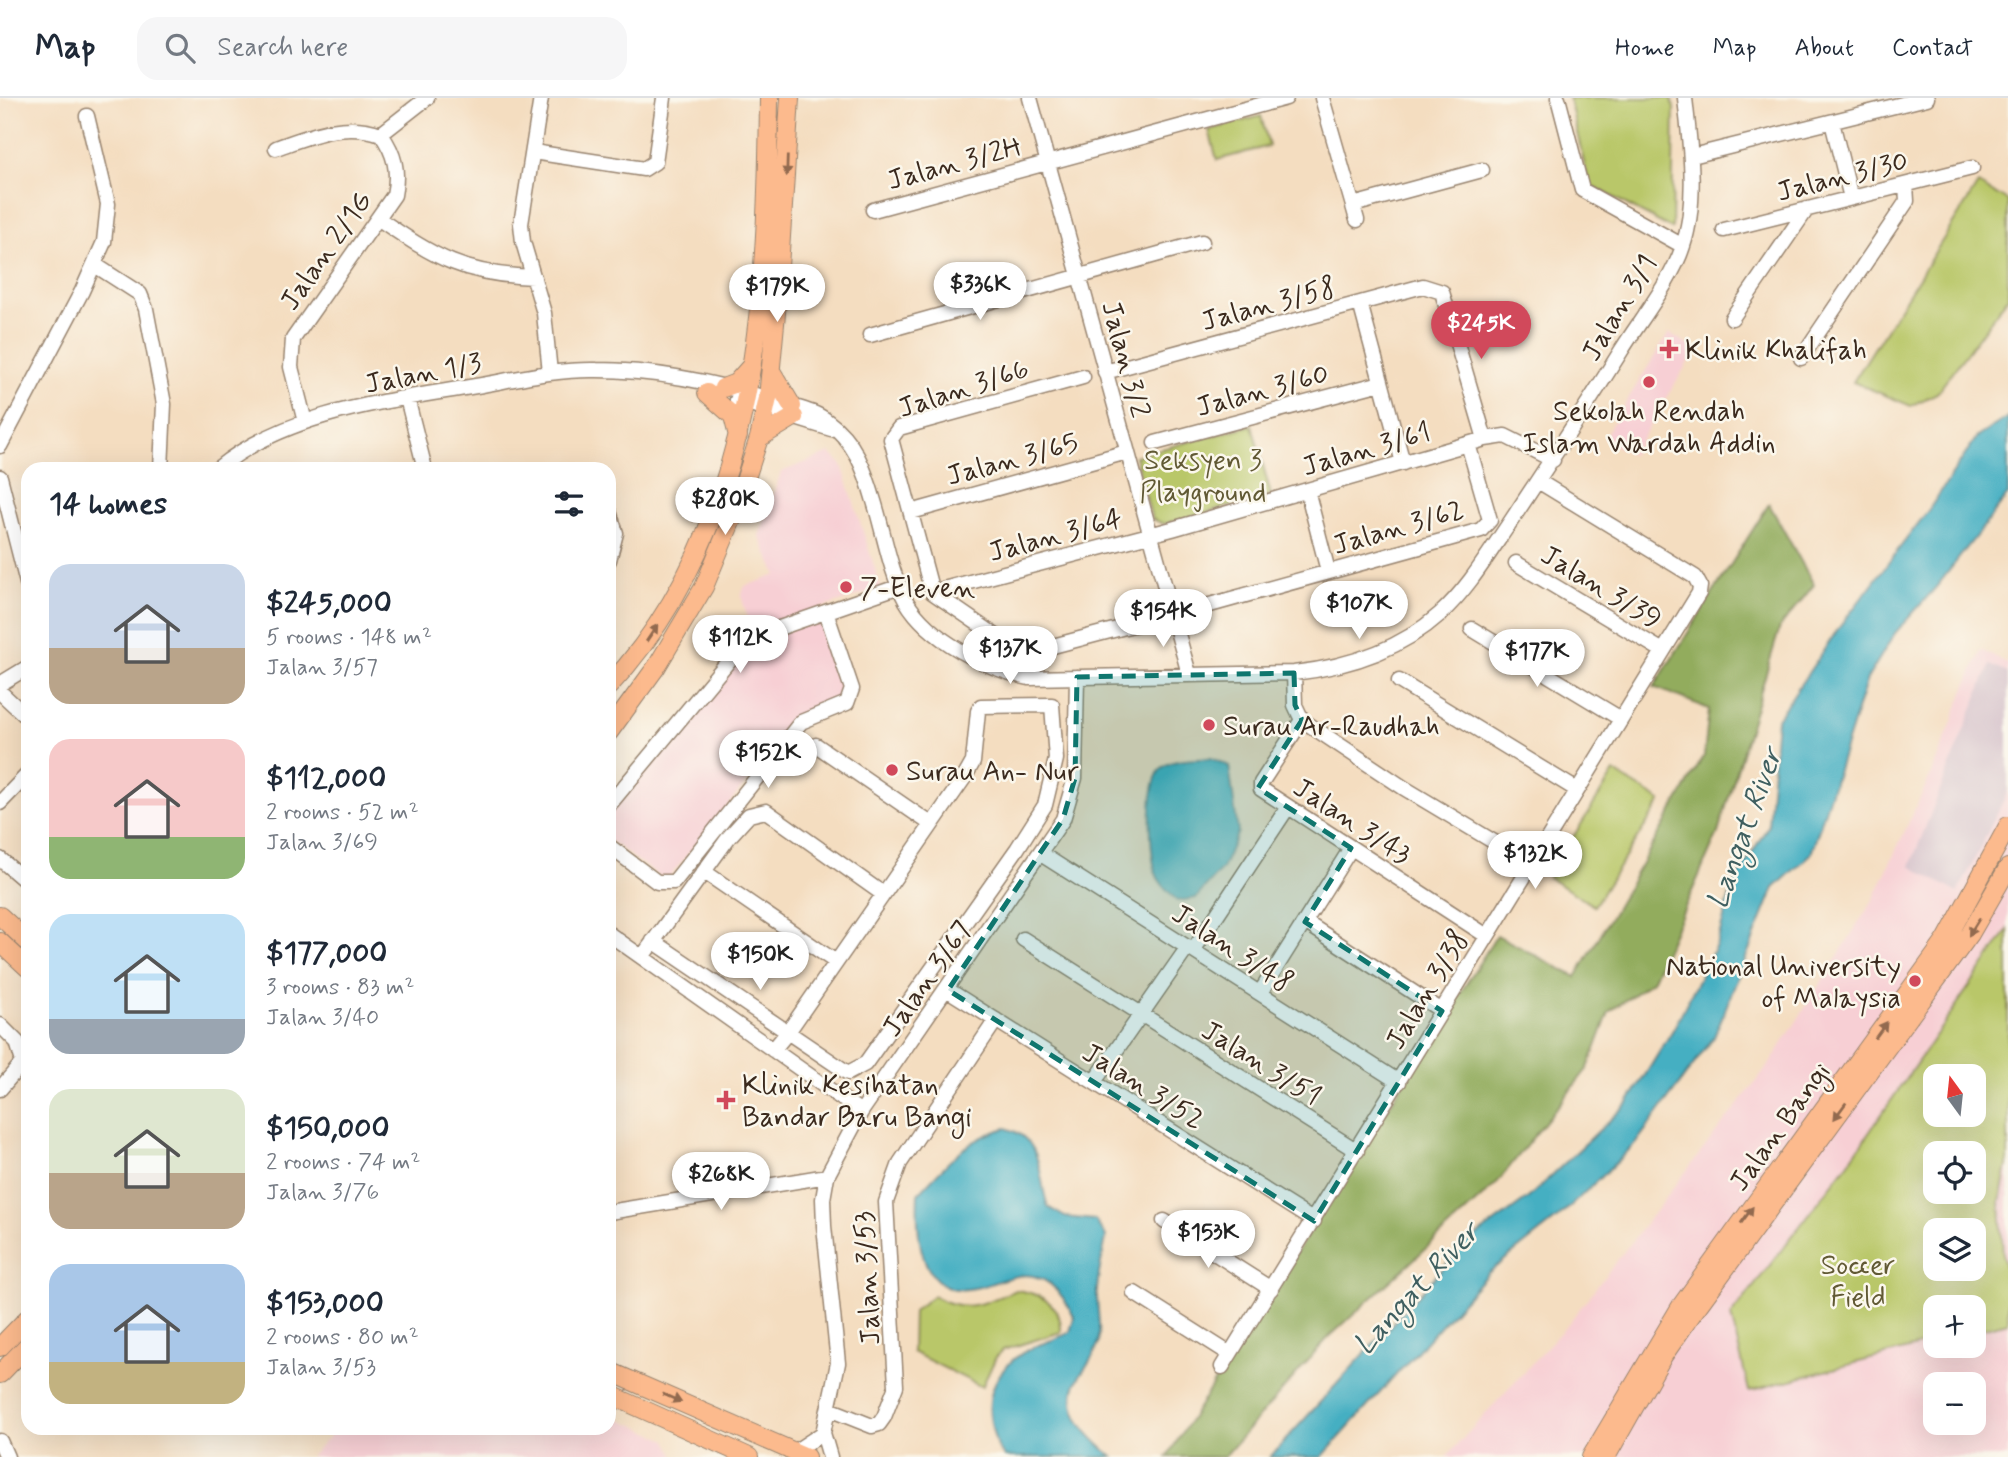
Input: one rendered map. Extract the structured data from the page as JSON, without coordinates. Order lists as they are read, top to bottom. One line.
{"streets":{"main road":["Jalan Bangi"],"street":["Jalan 3/2H","Jalan 3/30","Jalan 2/1G","Jalan 3/58","Jalan 3/1","Jalan 3/2","Jalan 1/3","Jalan 3/66","Jalan 3/60","Jalan 3/61","Jalan 3/65","Jalan 3/62","Jalan 3/64","Jalan 3/39","Jalan 3/43","Jalan 3/48","Jalan 3/67","Jalan 3/38","Jalan 3/51","Jalan 3/52","Jalan 3/53"]},"crossings":[["Jalan 3/2H","Jalan 3/2"],["Jalan 2/1G","Jalan 1/3"],["Jalan 3/58","Jalan 3/2"],["Jalan 3/58","Jalan 3/61"],["Jalan 3/1","Jalan 3/2"],["Jalan 3/1","Jalan 1/3"],["Jalan 3/1","Jalan 3/61"],["Jalan 3/1","Jalan 3/67"],["Jalan 3/1","Jalan 3/38"],["Jalan 3/2","Jalan 3/61"],["Jalan 3/2","Jalan 3/65"],["Jalan 3/2","Jalan 3/64"],["Jalan 3/66","Jalan 3/65"],["Jalan 3/66","Jalan 3/64"],["Jalan 3/61","Jalan 3/62"],["Jalan 3/61","Jalan 3/64"],["Jalan 3/39","Jalan 3/38"],["Jalan 3/43","Jalan 3/38"],["Jalan 3/48","Jalan 3/67"],["Jalan 3/48","Jalan 3/38"],["Jalan 3/67","Jalan 3/52"],["Jalan 3/67","Jalan 3/53"],["Jalan 3/38","Jalan 3/51"],["Jalan 3/38","Jalan 3/52"],["Jalan 3/52","Jalan 3/53"]],"water":["Langat River"],"parks":["Seksyen 3 Playground","Soccer Field"],"places":{"health":["Klinik Khalifah","Klinik Kesihatan Bandar Baru Bangi"],"other":["Sekolah Rendah Islam Wardah Addin","7-Eleven","Surau Ar-Raudhah","Surau An- Nur","National University of Malaysia"]},"north":"top","page":{"header":"Map","search":"Search here","nav":["Home","Map","About","Contact"],"price":["$336K","$179K","$245K","$280K","$107K","$154K","$112K","$137K","$177K","$152K","$132K","$150K","$268K","$153K"],"heading":"14 homes","list":[{"name":"$245,000","note":"5 rooms · 148 m² · Jalan 3/57"},{"name":"$112,000","note":"2 rooms · 52 m² · Jalan 3/69"},{"name":"$177,000","note":"3 rooms · 83 m² · Jalan 3/40"},{"name":"$150,000","note":"2 rooms · 74 m² · Jalan 3/76"},{"name":"$153,000","note":"2 rooms · 80 m² · Jalan 3/53"}],"map_buttons":["+","−"]}}
